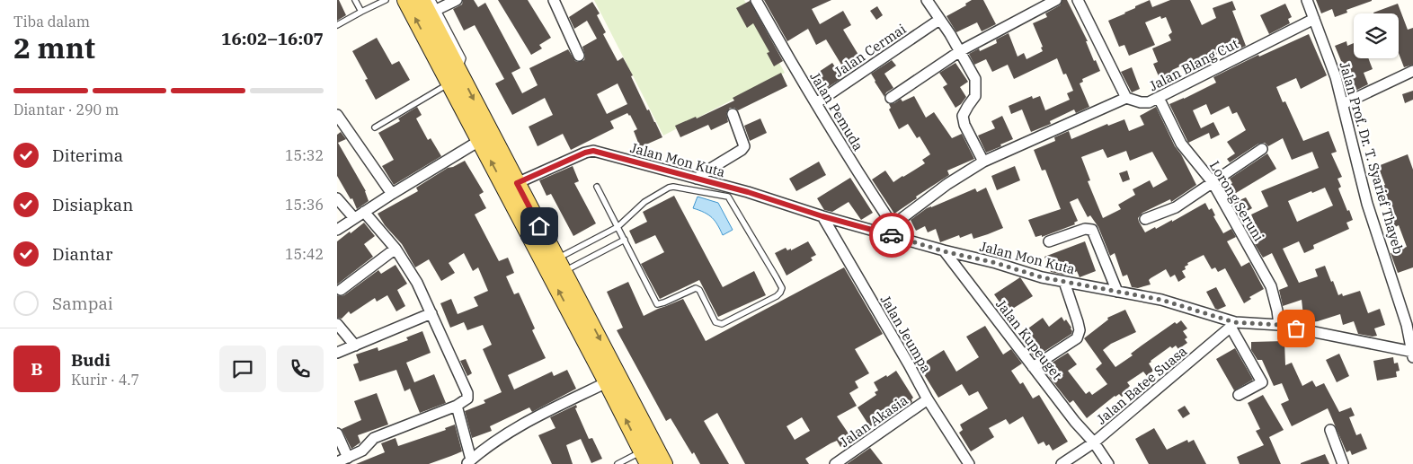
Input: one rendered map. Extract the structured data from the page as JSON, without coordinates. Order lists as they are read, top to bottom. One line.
{"streets":{"street":["Jalan Cermai","Jalan Blang Cut","Jalan Pemuda","Jalan Prof. Dr. T. Syarief Thayeb","Jalan Mon Kuta","Lorong Seruni","Jalan Jeumpa","Jalan Kupeuget","Jalan Batee Suasa","Jalan Akasia"]},"crossings":[["Jalan Cermai","Jalan Pemuda"],["Jalan Blang Cut","Jalan Prof. Dr. T. Syarief Thayeb"],["Jalan Blang Cut","Lorong Seruni"],["Jalan Pemuda","Jalan Mon Kuta"],["Jalan Prof. Dr. T. Syarief Thayeb","Jalan Mon Kuta"],["Jalan Mon Kuta","Lorong Seruni"],["Jalan Mon Kuta","Jalan Jeumpa"],["Jalan Mon Kuta","Jalan Kupeuget"],["Jalan Mon Kuta","Jalan Batee Suasa"],["Jalan Jeumpa","Jalan Akasia"],["Jalan Kupeuget","Jalan Batee Suasa"]],"page":{"heading":["2 mnt","Tiba dalam","16:02–16:07"],"panel":["Budi","Kurir · 4.7"],"bar":"Diantar · 290 m","list":[["Diterima","15:32"],["Disiapkan","15:36"],["Diantar","15:42"],"Sampai"],"round":"B"}}
